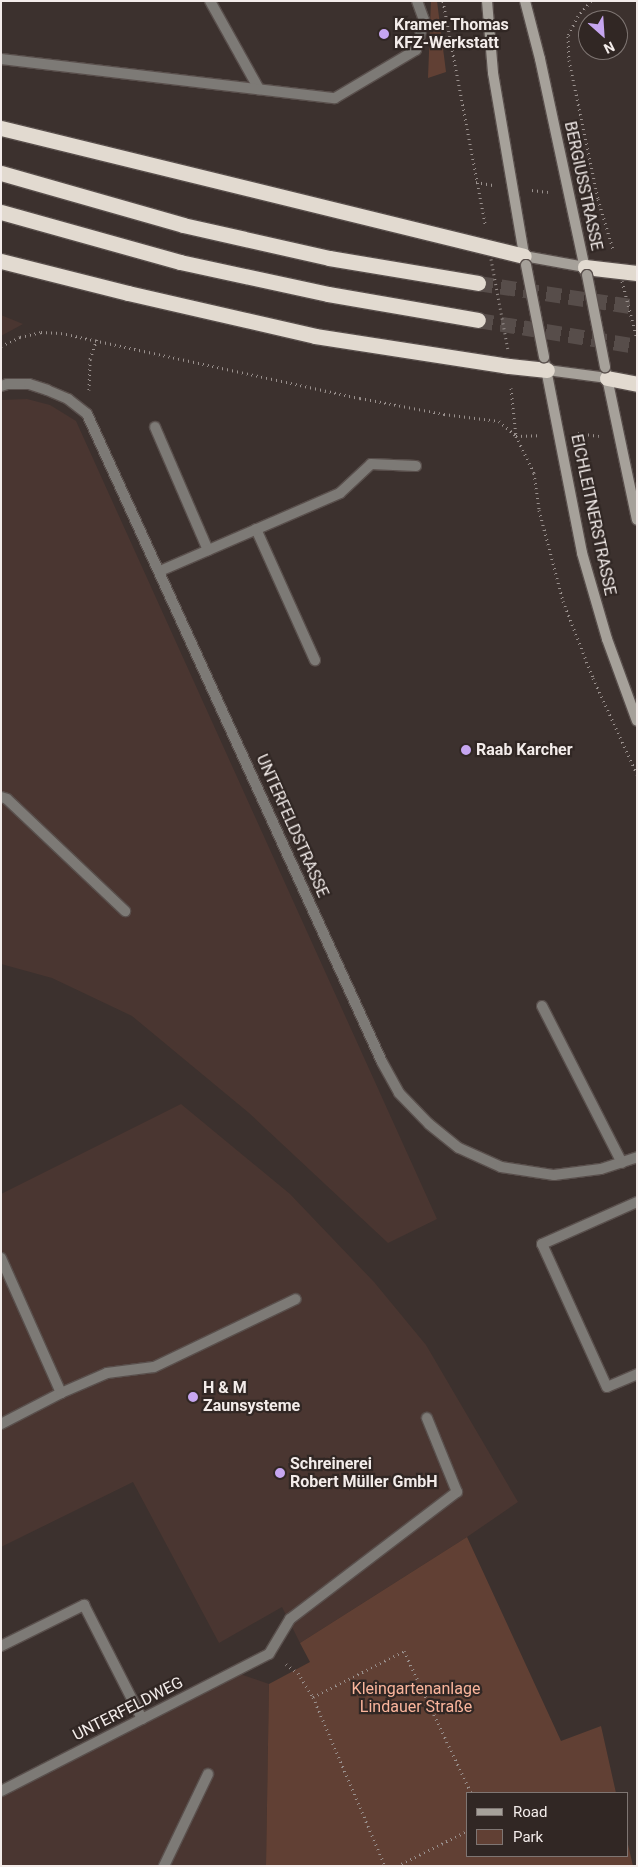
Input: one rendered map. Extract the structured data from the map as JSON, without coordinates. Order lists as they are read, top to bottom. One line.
{"streets":{"main road":["BERGIUSSTRASSE","EICHLEITNERSTRASSE"],"street":["UNTERFELDSTRASSE","UNTERFELDWEG"]},"parks":["Kleingartenanlage Lindauer Straße"],"places":["Kramer Thomas KFZ-Werkstatt","Raab Karcher","H & M Zaunsysteme","Schreinerei Robert Müller GmbH"],"legend":["Road","Park"],"north":"bottom right"}
